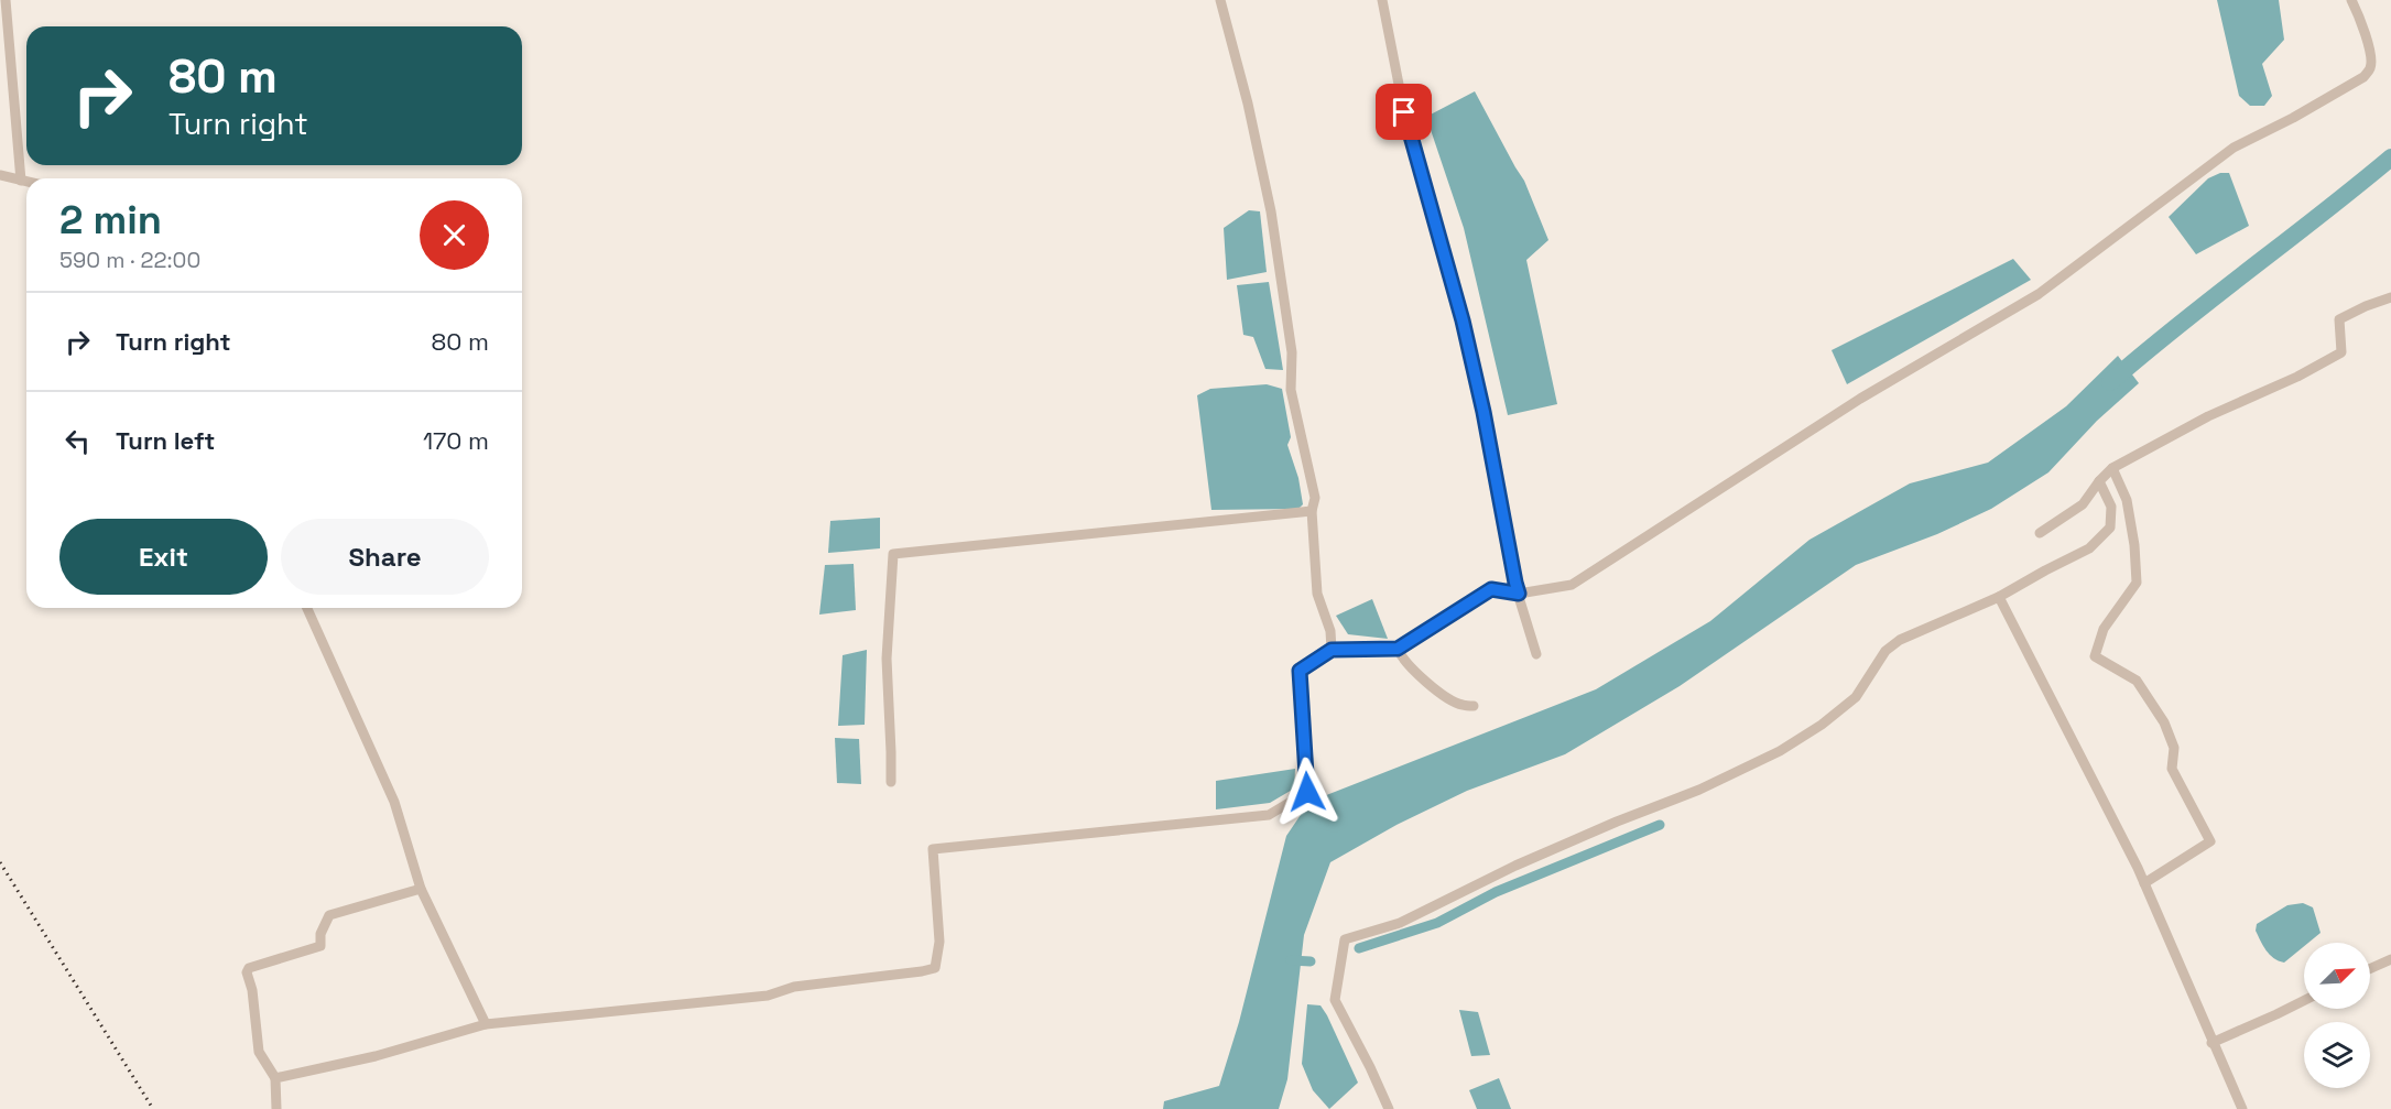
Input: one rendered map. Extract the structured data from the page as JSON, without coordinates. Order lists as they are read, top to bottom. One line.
{"north":"top right","page":{"turn":["80 m","Turn right"],"heading":["2 min","590 m · 22:00"],"list":[{"name":"Turn right","value":"80 m"},{"name":"Turn left","value":"170 m"}],"buttons":["Exit","Share"]}}
